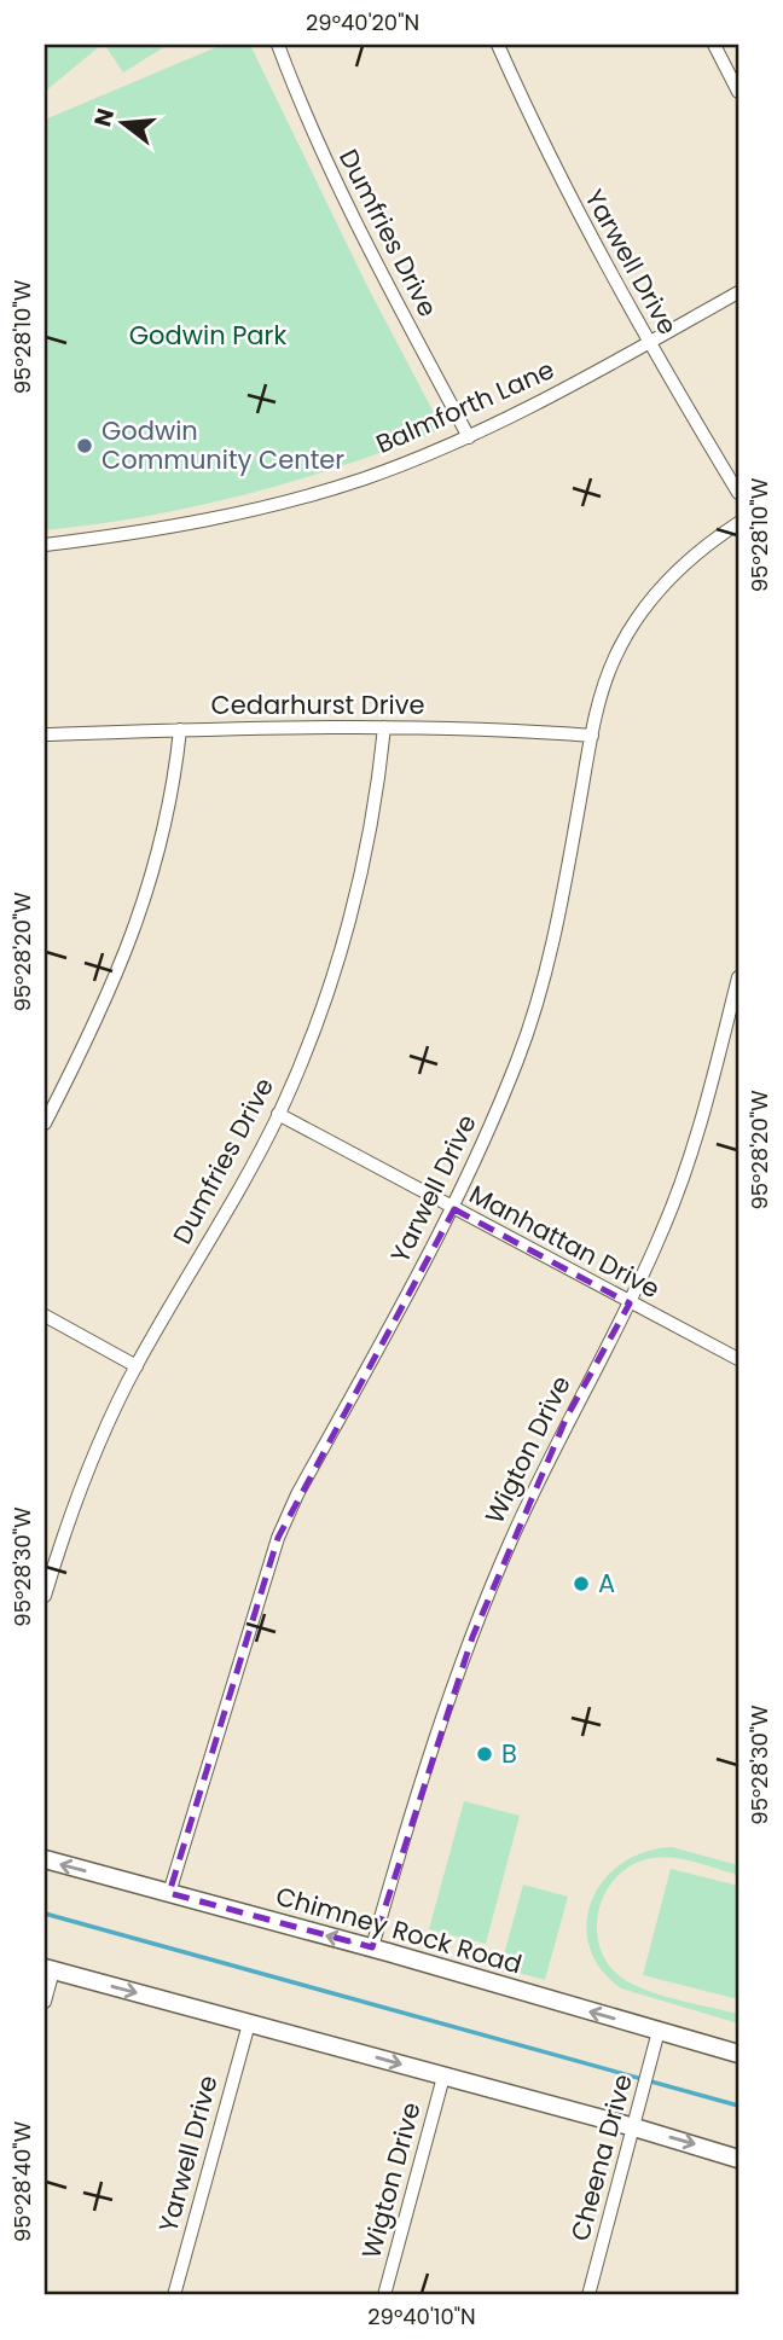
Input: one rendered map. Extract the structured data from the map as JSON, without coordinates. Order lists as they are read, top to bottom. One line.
{"streets":{"main road":["Chimney Rock Road"],"street":["Dumfries Drive","Yarwell Drive","Balmforth Lane","Cedarhurst Drive","Manhattan Drive","Wigton Drive","Cheena Drive"]},"crossings":[["Dumfries Drive","Balmforth Lane"],["Dumfries Drive","Cedarhurst Drive"],["Dumfries Drive","Manhattan Drive"],["Yarwell Drive","Balmforth Lane"],["Yarwell Drive","Cedarhurst Drive"],["Yarwell Drive","Manhattan Drive"],["Yarwell Drive","Chimney Rock Road"],["Manhattan Drive","Wigton Drive"],["Wigton Drive","Chimney Rock Road"],["Chimney Rock Road","Cheena Drive"]],"parks":["Godwin Park"],"places":["Godwin Community Center","A","B"],"north":"left","coordinates":["29°40'20\"N","95°28'10\"W","95°28'20\"W","95°28'30\"W","95°28'40\"W","29°40'10\"N"]}
